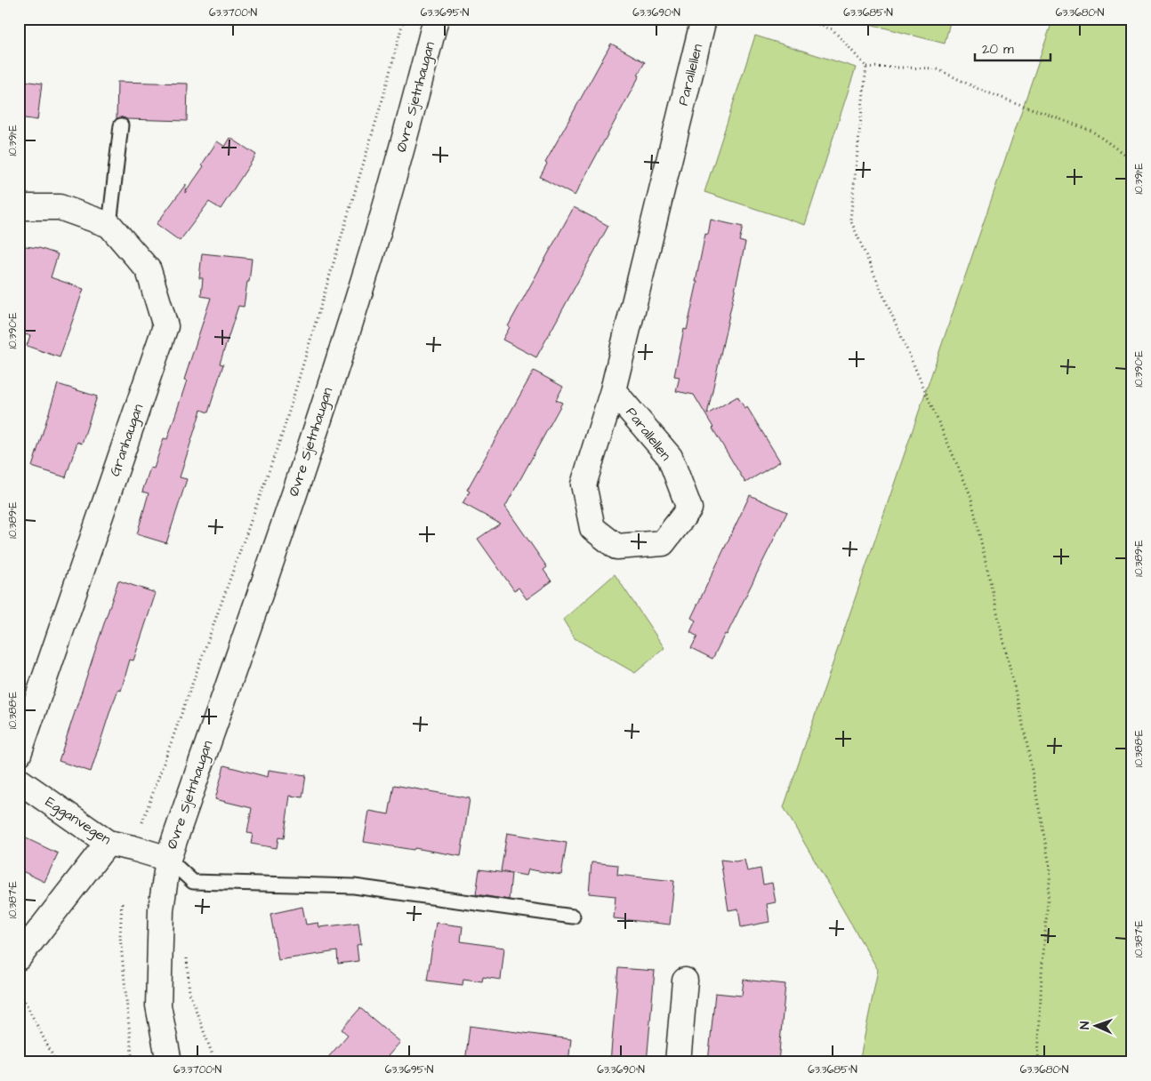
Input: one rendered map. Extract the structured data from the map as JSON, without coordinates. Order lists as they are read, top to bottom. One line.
{"streets":{"street":["Parallellen","Øvre Sjetnhaugan","Granhaugan","Egganvegen"]},"crossings":[["Øvre Sjetnhaugan","Egganvegen"]],"scale_bar":"20 m","north":"left","coordinates":["63.3700°N","63.3695°N","63.3690°N","63.3685°N","63.3680°N","10.391°E","10.390°E","10.389°E","10.388°E","10.387°E"]}
